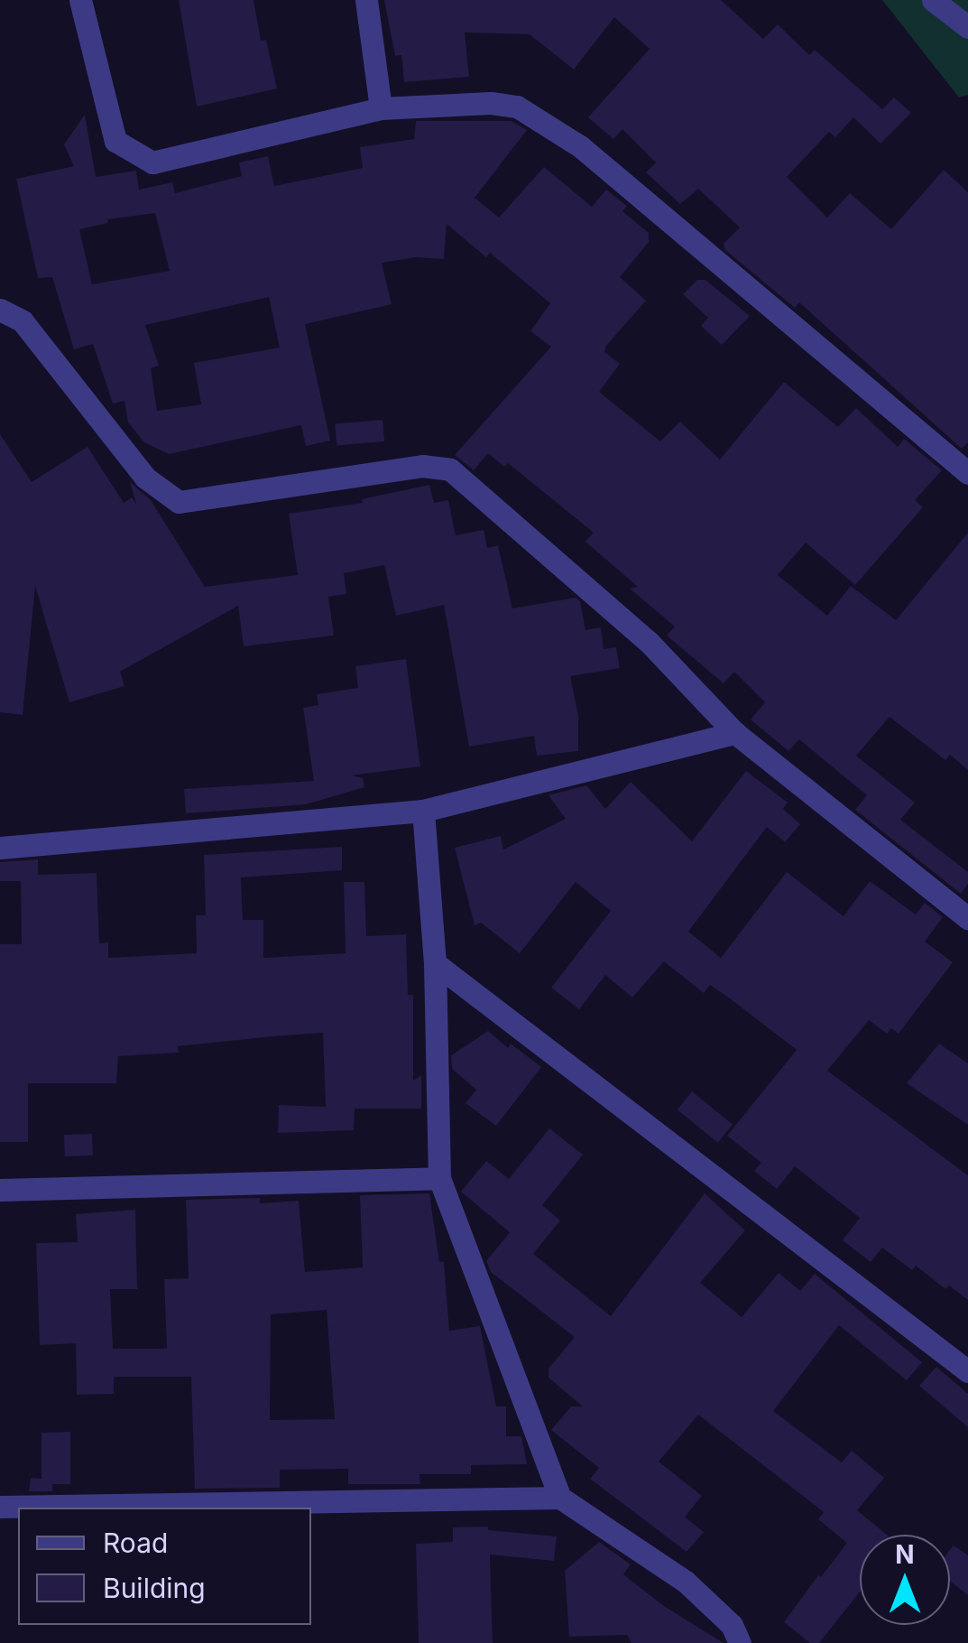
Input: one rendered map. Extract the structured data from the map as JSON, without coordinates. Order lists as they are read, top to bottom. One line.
{"legend":["Road","Building"],"north":"top"}
